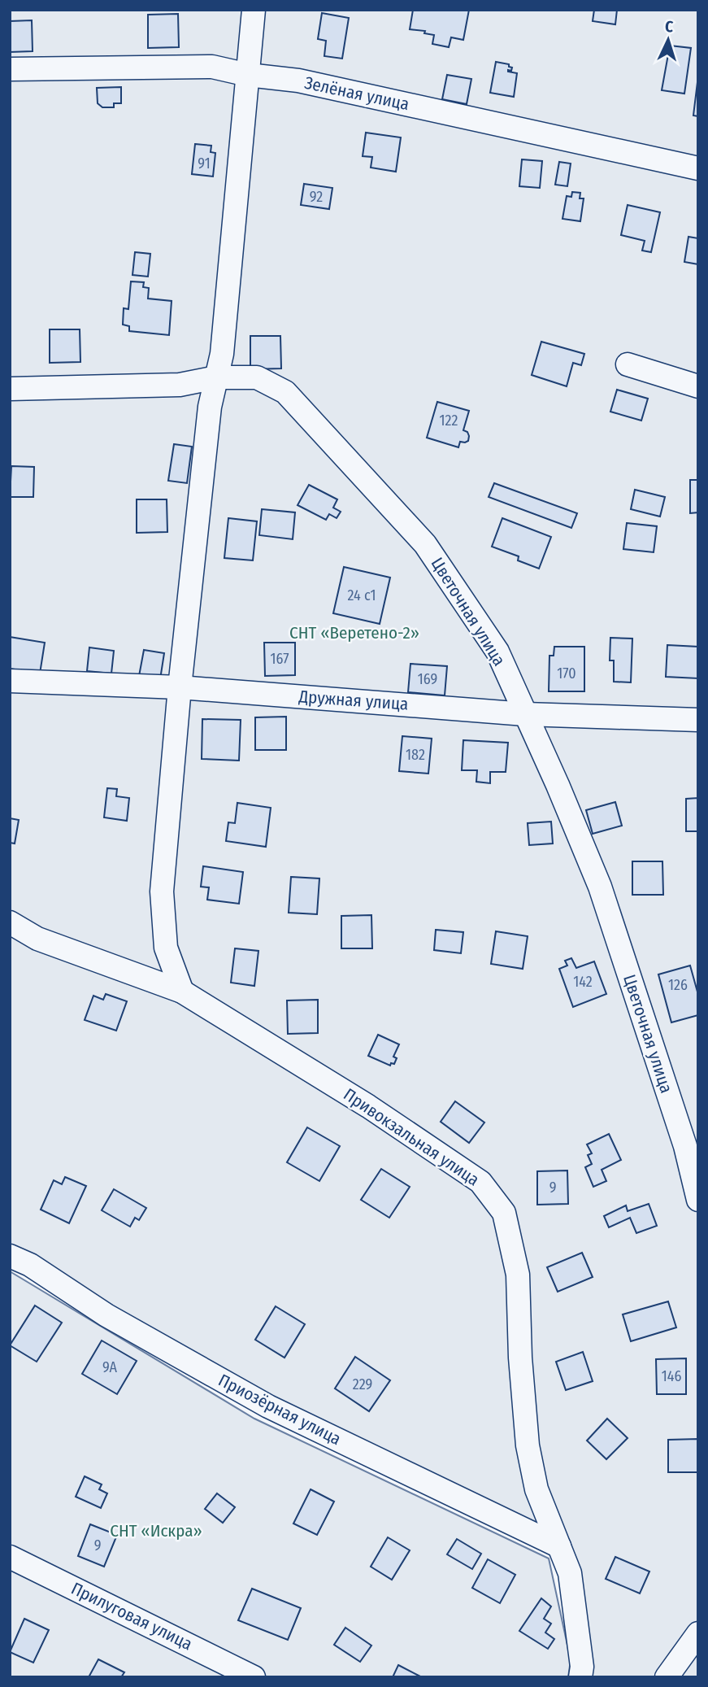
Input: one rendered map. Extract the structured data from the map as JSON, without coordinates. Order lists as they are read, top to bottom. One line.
{"streets":{"street":["Зелёная улица","Цветочная улица","Дружная улица","Привокзальная улица","Приозёрная улица","Прилуговая улица"]},"crossings":[["Цветочная улица","Дружная улица"],["Привокзальная улица","Приозёрная улица"]],"parks":["СНТ «Веретено-2»","СНТ «Искра»"],"house_numbers":["91","92","122","24 с1","167","170","169","182","142","126","9","9А","146","229","9"],"north":"top"}
